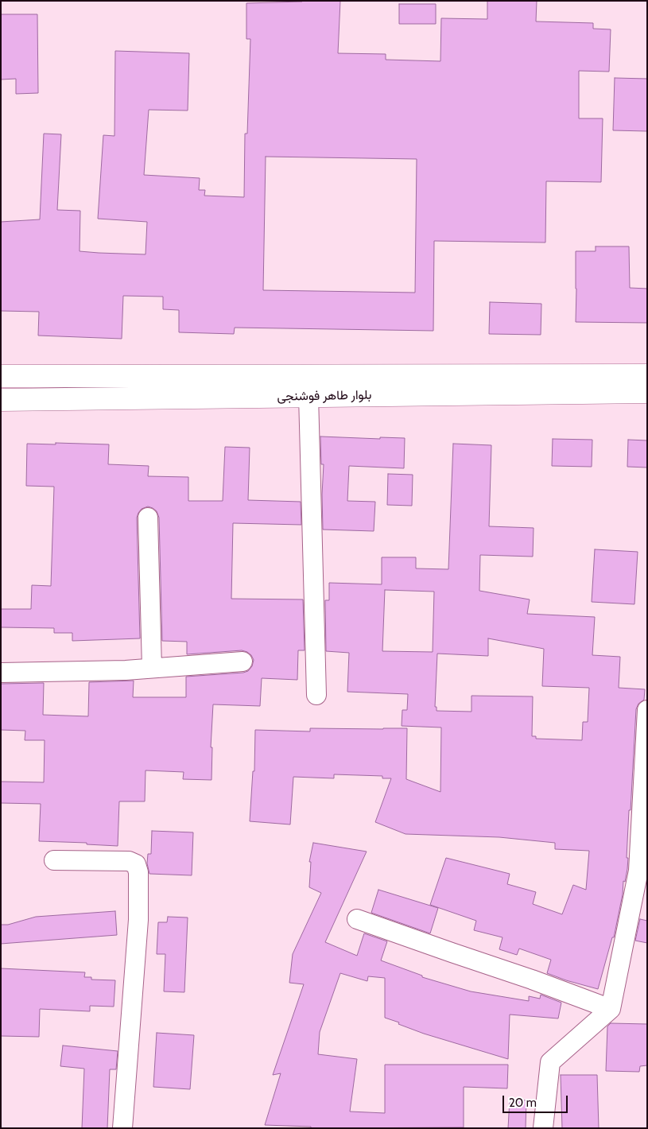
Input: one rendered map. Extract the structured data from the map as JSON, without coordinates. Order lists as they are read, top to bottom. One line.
{"streets":{"street":["بلوار طاهر فوشنجی"]},"scale_bar":"20 m"}
